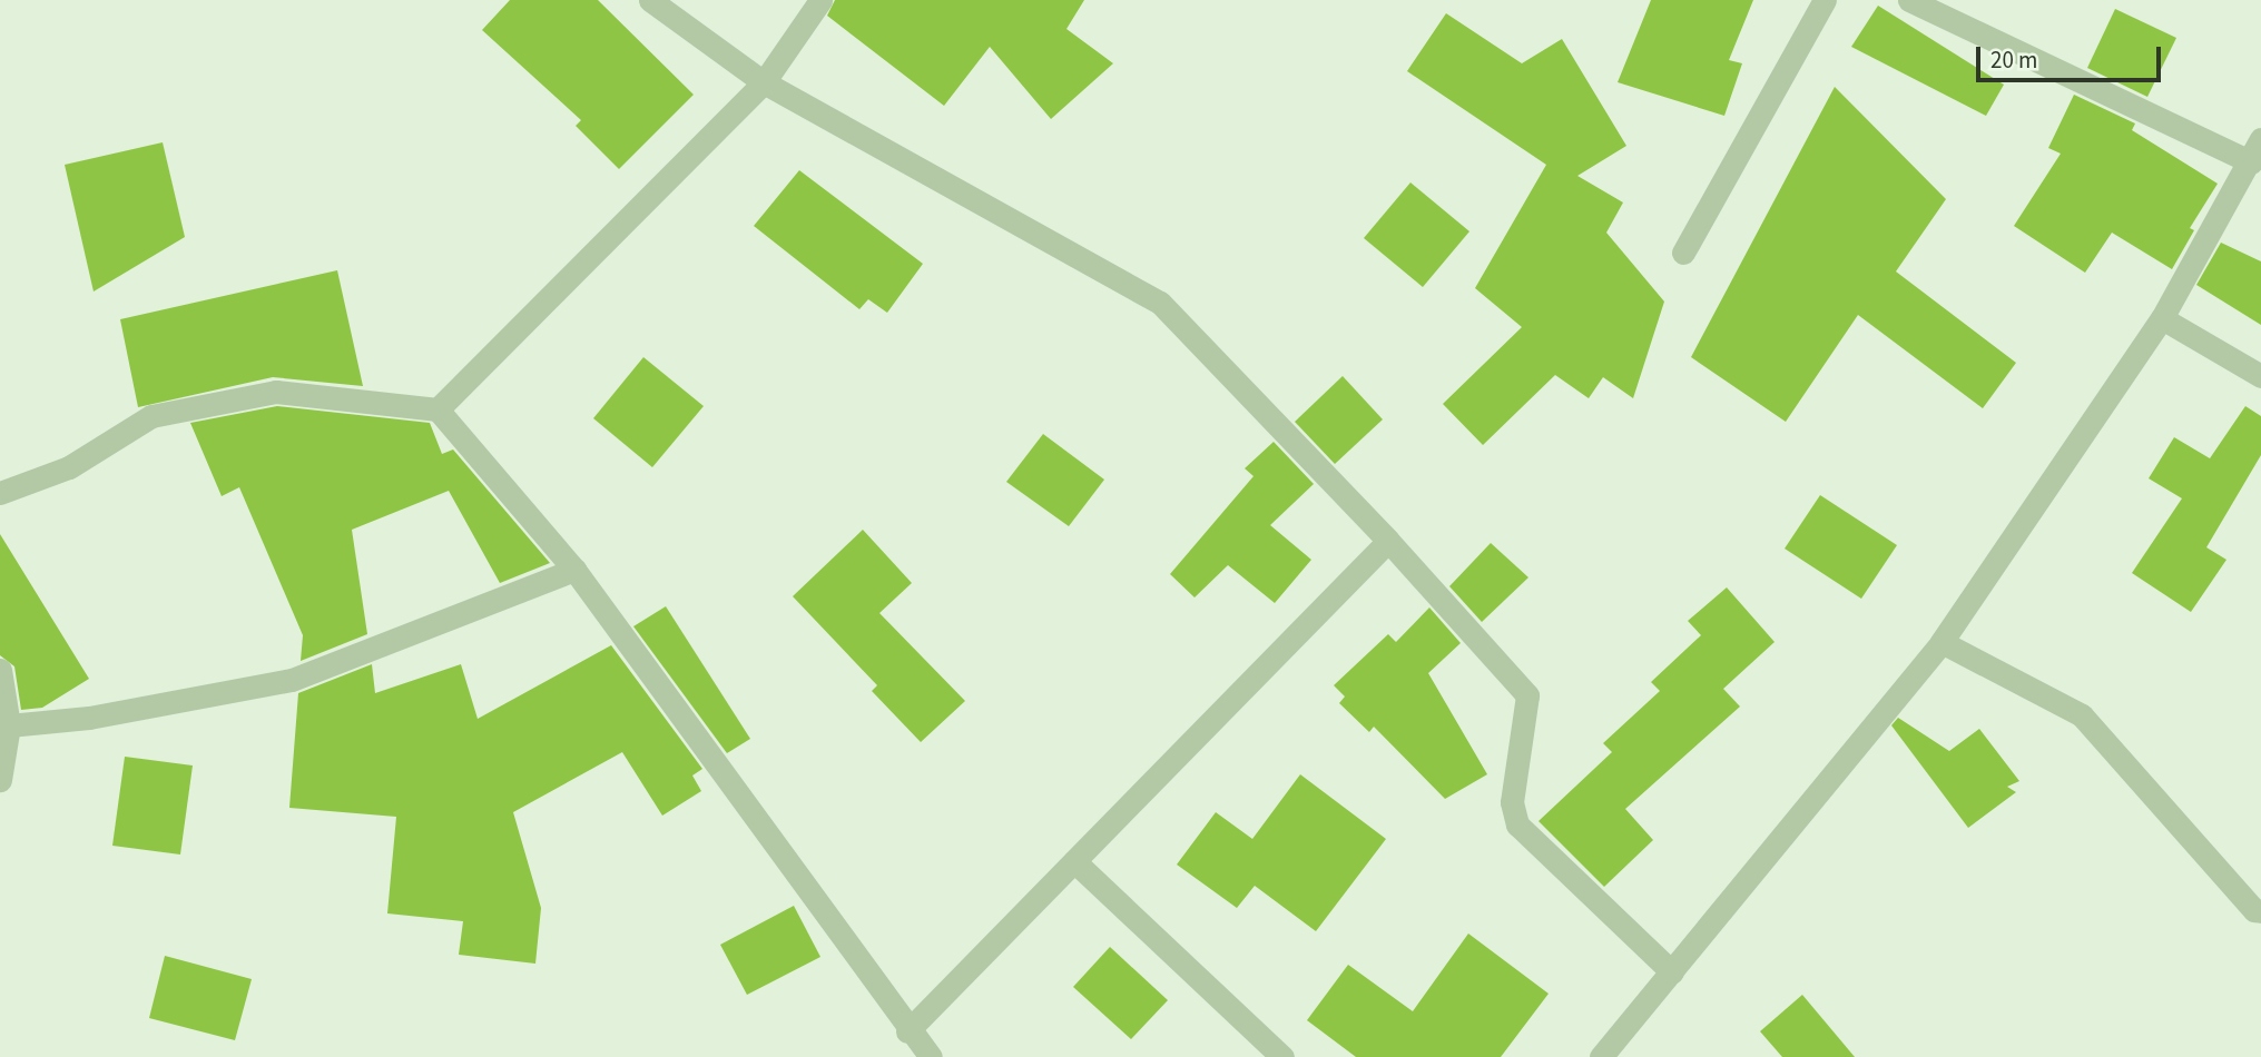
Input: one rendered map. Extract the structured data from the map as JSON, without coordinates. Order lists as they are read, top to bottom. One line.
{"scale_bar":"20 m"}
